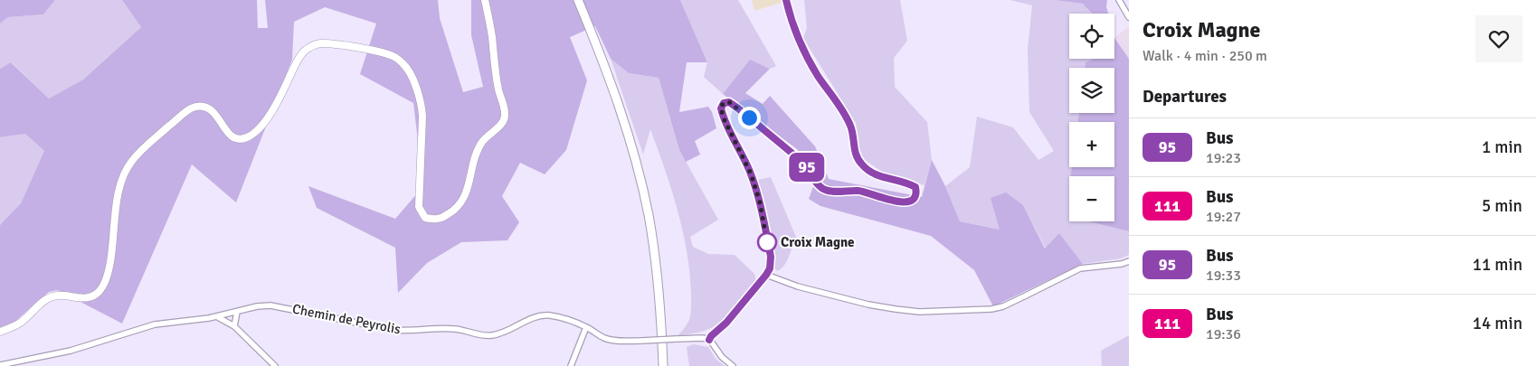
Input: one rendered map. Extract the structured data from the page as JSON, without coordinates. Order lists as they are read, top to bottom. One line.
{"streets":{"street":["Chemin de Peyrolis"]},"places":["Croix Magne"],"lines":["bus line 95"],"page":{"on_map":"95","heading":[["Croix Magne","Walk · 4 min · 250 m"],"Departures"],"map_buttons":["+","−"],"list":[{"mark":"95","name":"Bus","note":"19:23","value":"1 min"},{"mark":"111","name":"Bus","note":"19:27","value":"5 min"},{"mark":"95","name":"Bus","note":"19:33","value":"11 min"},{"mark":"111","name":"Bus","note":"19:36","value":"14 min"}]}}
